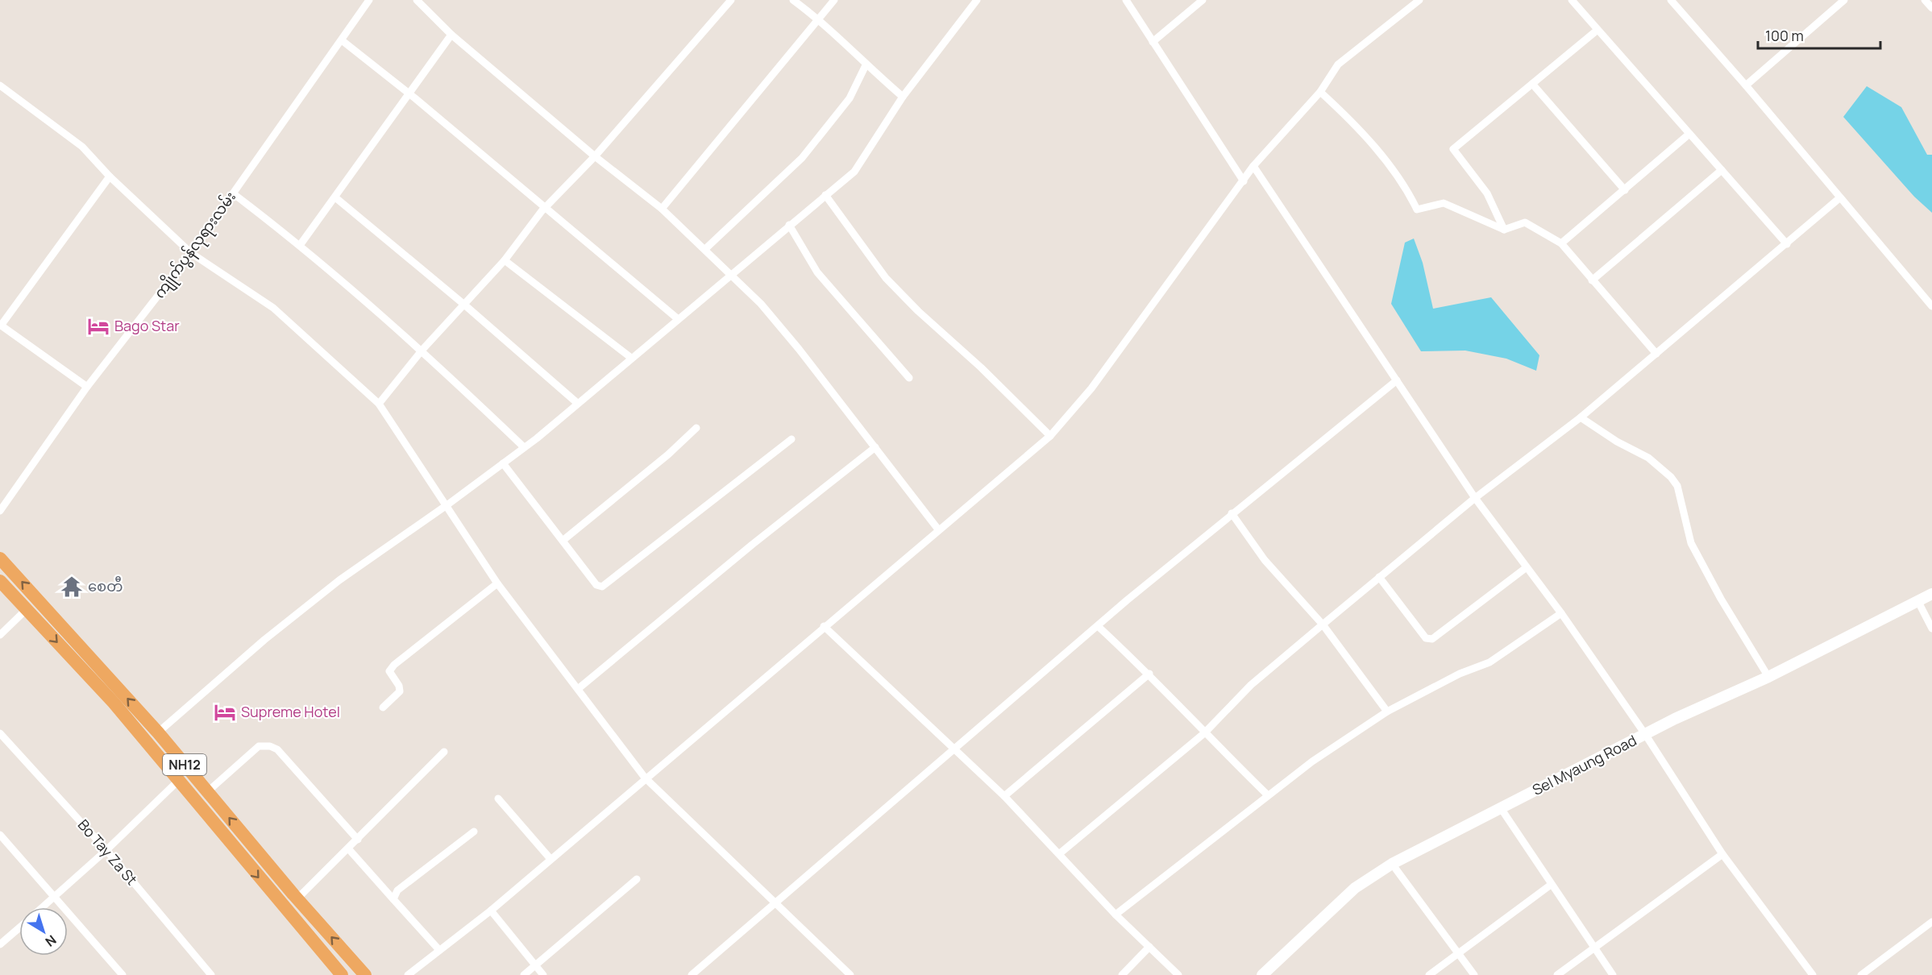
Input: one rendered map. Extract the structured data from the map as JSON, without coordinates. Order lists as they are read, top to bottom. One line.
{"streets":{"highway":["NH12"],"main road":["Sel Myaung Road"],"street":["ကျိုက်ပွန်လုရားလမ်း","Bo Tay Za St"]},"places":{"hotel":["Bago Star","Supreme Hotel"],"temple":["စေတီ"]},"scale_bar":"100 m","north":"bottom right"}
